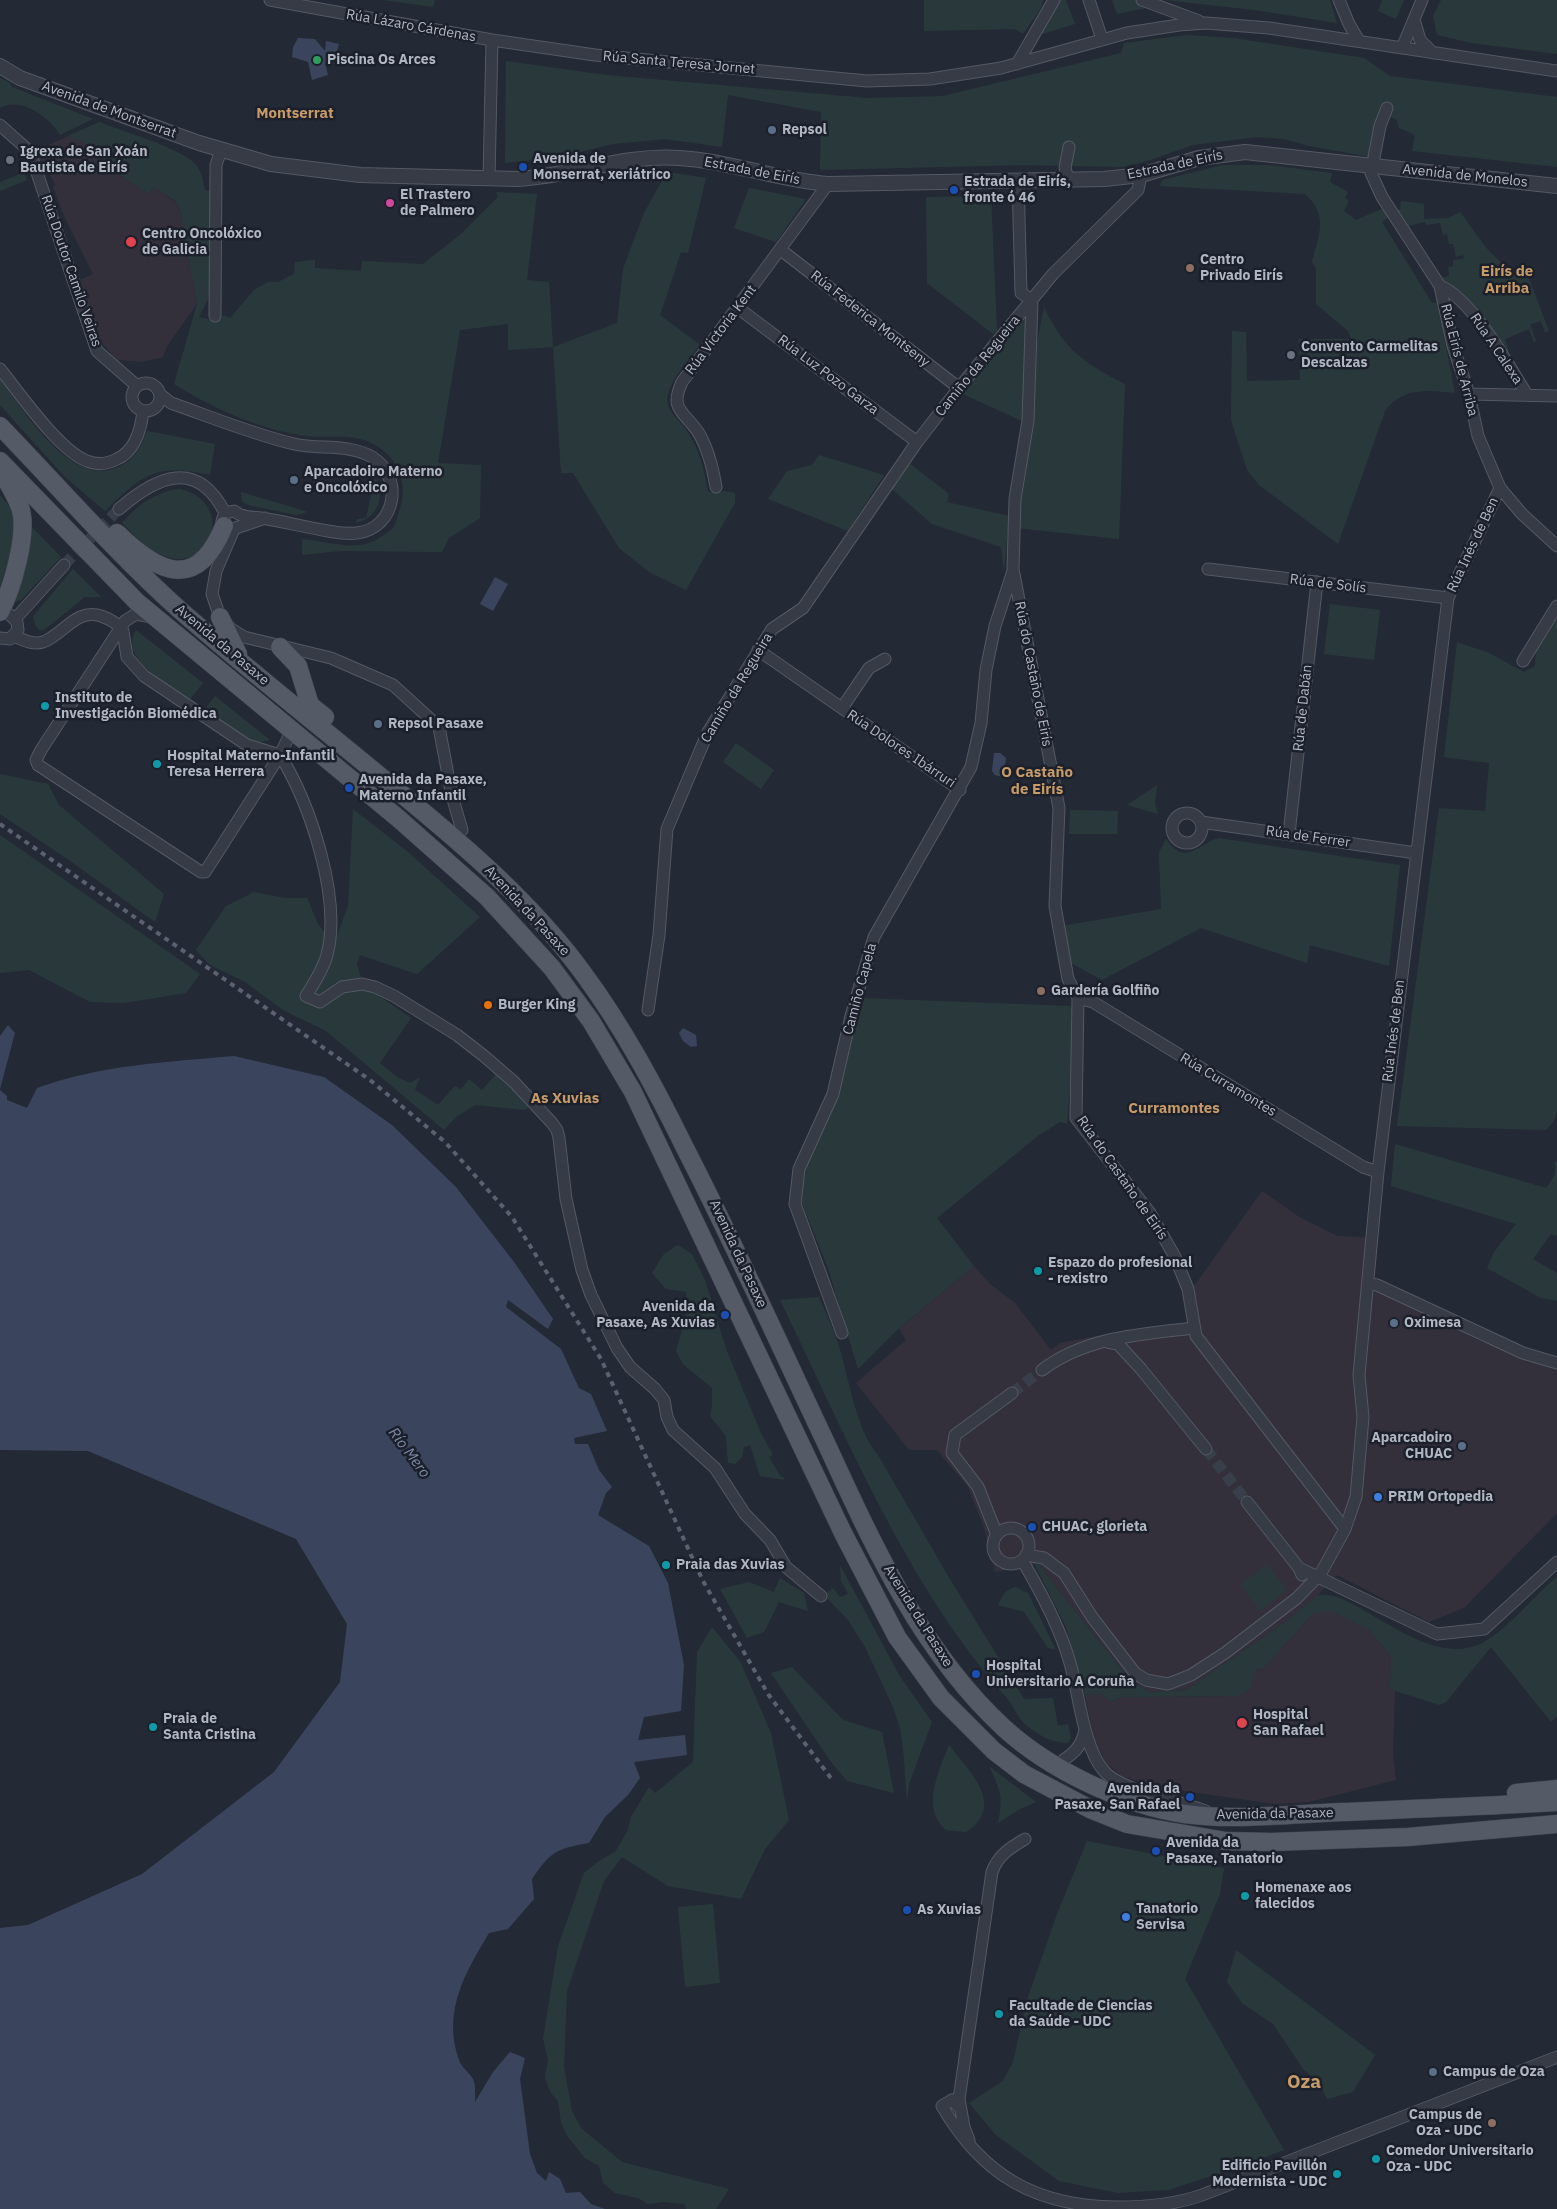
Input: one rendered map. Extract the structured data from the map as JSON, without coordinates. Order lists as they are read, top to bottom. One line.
{"streets":{"main road":["Avenida da Pasaxe"],"street":["Rúa Lázaro Cárdenas","Rúa Santa Teresa Jornet","Avenida de Montserrat","Estrada de Eirís","Avenida de Monelos","Rúa Doutor Camilo Veiras","Rúa Federica Montseny","Rúa Victoria Kent","Rúa A Calexa","Rúa Eirís de Arriba","Camiño da Regueira","Rúa Luz Pozo Garza","Rúa Inés de Ben","Rúa de Solís","Rúa do Castaño de Eirís","Rúa de Dabán","Rúa Dolores Ibárruri","Rúa de Ferrer","Camiño Capela","Rúa Curramontes"]},"crossings":[["Rúa Lázaro Cárdenas","Rúa Santa Teresa Jornet"],["Avenida de Montserrat","Estrada de Eirís"],["Estrada de Eirís","Avenida de Monelos"],["Estrada de Eirís","Rúa Victoria Kent"],["Estrada de Eirís","Rúa Eirís de Arriba"],["Estrada de Eirís","Camiño da Regueira"],["Avenida de Monelos","Rúa Eirís de Arriba"],["Rúa Federica Montseny","Rúa Victoria Kent"],["Rúa Federica Montseny","Camiño da Regueira"],["Rúa Victoria Kent","Rúa Luz Pozo Garza"],["Rúa A Calexa","Rúa Eirís de Arriba"],["Rúa Eirís de Arriba","Rúa Inés de Ben"],["Camiño da Regueira","Rúa Luz Pozo Garza"],["Camiño da Regueira","Rúa do Castaño de Eirís"],["Camiño da Regueira","Rúa Dolores Ibárruri"],["Rúa Inés de Ben","Rúa de Solís"],["Rúa Inés de Ben","Rúa do Castaño de Eirís"],["Rúa Inés de Ben","Rúa de Ferrer"],["Rúa Inés de Ben","Rúa Curramontes"],["Rúa de Solís","Rúa de Dabán"],["Rúa do Castaño de Eirís","Camiño Capela"],["Rúa do Castaño de Eirís","Rúa Curramontes"],["Rúa de Dabán","Rúa de Ferrer"],["Rúa Dolores Ibárruri","Camiño Capela"]],"districts":["Montserrat","Eirís de Arriba","O Castaño de Eirís","As Xuvias","Curramontes","Oza"],"water":["Río Mero"],"places":["Piscina Os Arces","Repsol","Igrexa de San Xoán Bautista de Eirís","Avenida de Monserrat, xeriátrico","Estrada de Eirís, fronte ó 46","El Trastero de Palmero","Centro Oncolóxico de Galicia","Centro Privado Eirís","Convento Carmelitas Descalzas","Aparcadoiro Materno e Oncolóxico","Instituto de Investigación Biomédica","Repsol Pasaxe","Hospital Materno-Infantil Teresa Herrera","Avenida da Pasaxe, Materno Infantil","Gardería Golfiño","Burger King","Espazo do profesional - rexistro","Avenida da Pasaxe, As Xuvias","Oximesa","Aparcadoiro CHUAC","PRIM Ortopedia","CHUAC, glorieta","Praia das Xuvias","Hospital Universitario A Coruña","Hospital San Rafael","Praia de Santa Cristina","Avenida da Pasaxe, San Rafael","Avenida da Pasaxe, Tanatorio","Homenaxe aos falecidos","As Xuvias","Tanatorio Servisa","Facultade de Ciencias da Saúde - UDC","Campus de Oza","Campus de Oza - UDC","Comedor Universitario Oza - UDC","Edificio Pavillón Modernista - UDC"]}
